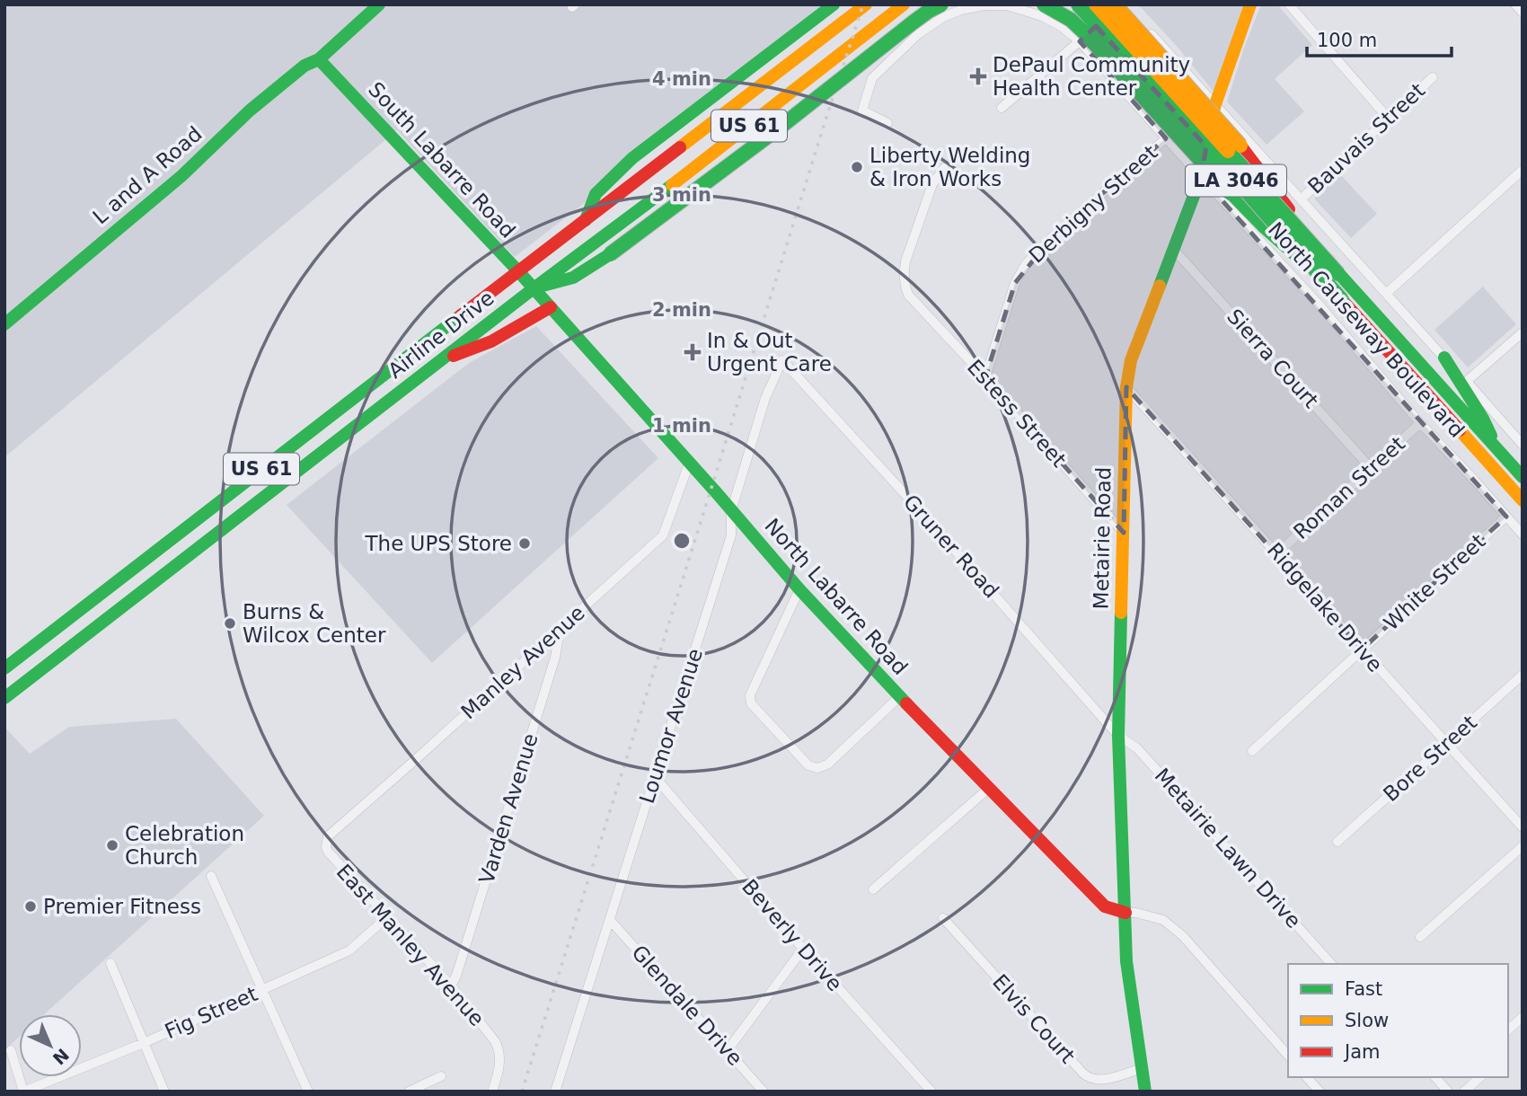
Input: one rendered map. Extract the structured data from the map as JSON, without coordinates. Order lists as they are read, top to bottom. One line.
{"streets":{"main road":["US 61","South Labarre Road","L and A Road","LA 3046","North Causeway Boulevard","Airline Drive","Metairie Road","North Labarre Road"],"street":["Bauvais Street","Derbigny Street","Sierra Court","Estess Street","Roman Street","Gruner Road","White Street","Ridgelake Drive","Manley Avenue","Loumor Avenue","Bore Street","Varden Avenue","Metairie Lawn Drive","Beverly Drive","East Manley Avenue","Glendale Drive","Fig Street","Elvis Court"]},"crossings":[["Bauvais Street","North Causeway Boulevard"],["South Labarre Road","L and A Road"],["South Labarre Road","Airline Drive"],["South Labarre Road","North Labarre Road"],["Derbigny Street","North Causeway Boulevard"],["Derbigny Street","Estess Street"],["North Causeway Boulevard","Roman Street"],["North Causeway Boulevard","Metairie Road"],["North Causeway Boulevard","White Street"],["Airline Drive","North Labarre Road"],["Sierra Court","Roman Street"],["Sierra Court","Metairie Road"],["Estess Street","Metairie Road"],["Roman Street","Ridgelake Drive"],["Metairie Road","Gruner Road"],["Metairie Road","North Labarre Road"],["Metairie Road","Ridgelake Drive"],["Metairie Road","Metairie Lawn Drive"],["Metairie Road","Elvis Court"],["Gruner Road","Loumor Avenue"],["Gruner Road","Metairie Lawn Drive"],["White Street","Ridgelake Drive"],["North Labarre Road","Manley Avenue"],["North Labarre Road","Loumor Avenue"],["Ridgelake Drive","Bore Street"],["Manley Avenue","Varden Avenue"],["Manley Avenue","East Manley Avenue"],["Loumor Avenue","Beverly Drive"],["Loumor Avenue","Glendale Drive"],["Varden Avenue","East Manley Avenue"],["East Manley Avenue","Fig Street"]],"places":{"health":["DePaul Community Health Center","In & Out Urgent Care"],"other":["Liberty Welding & Iron Works","The UPS Store","Burns & Wilcox Center","Celebration Church","Premier Fitness"]},"legend":["Fast","Slow","Jam"],"scale_bar":"100 m","north":"bottom right","rings":["4 min","3 min","2 min","1 min"]}
